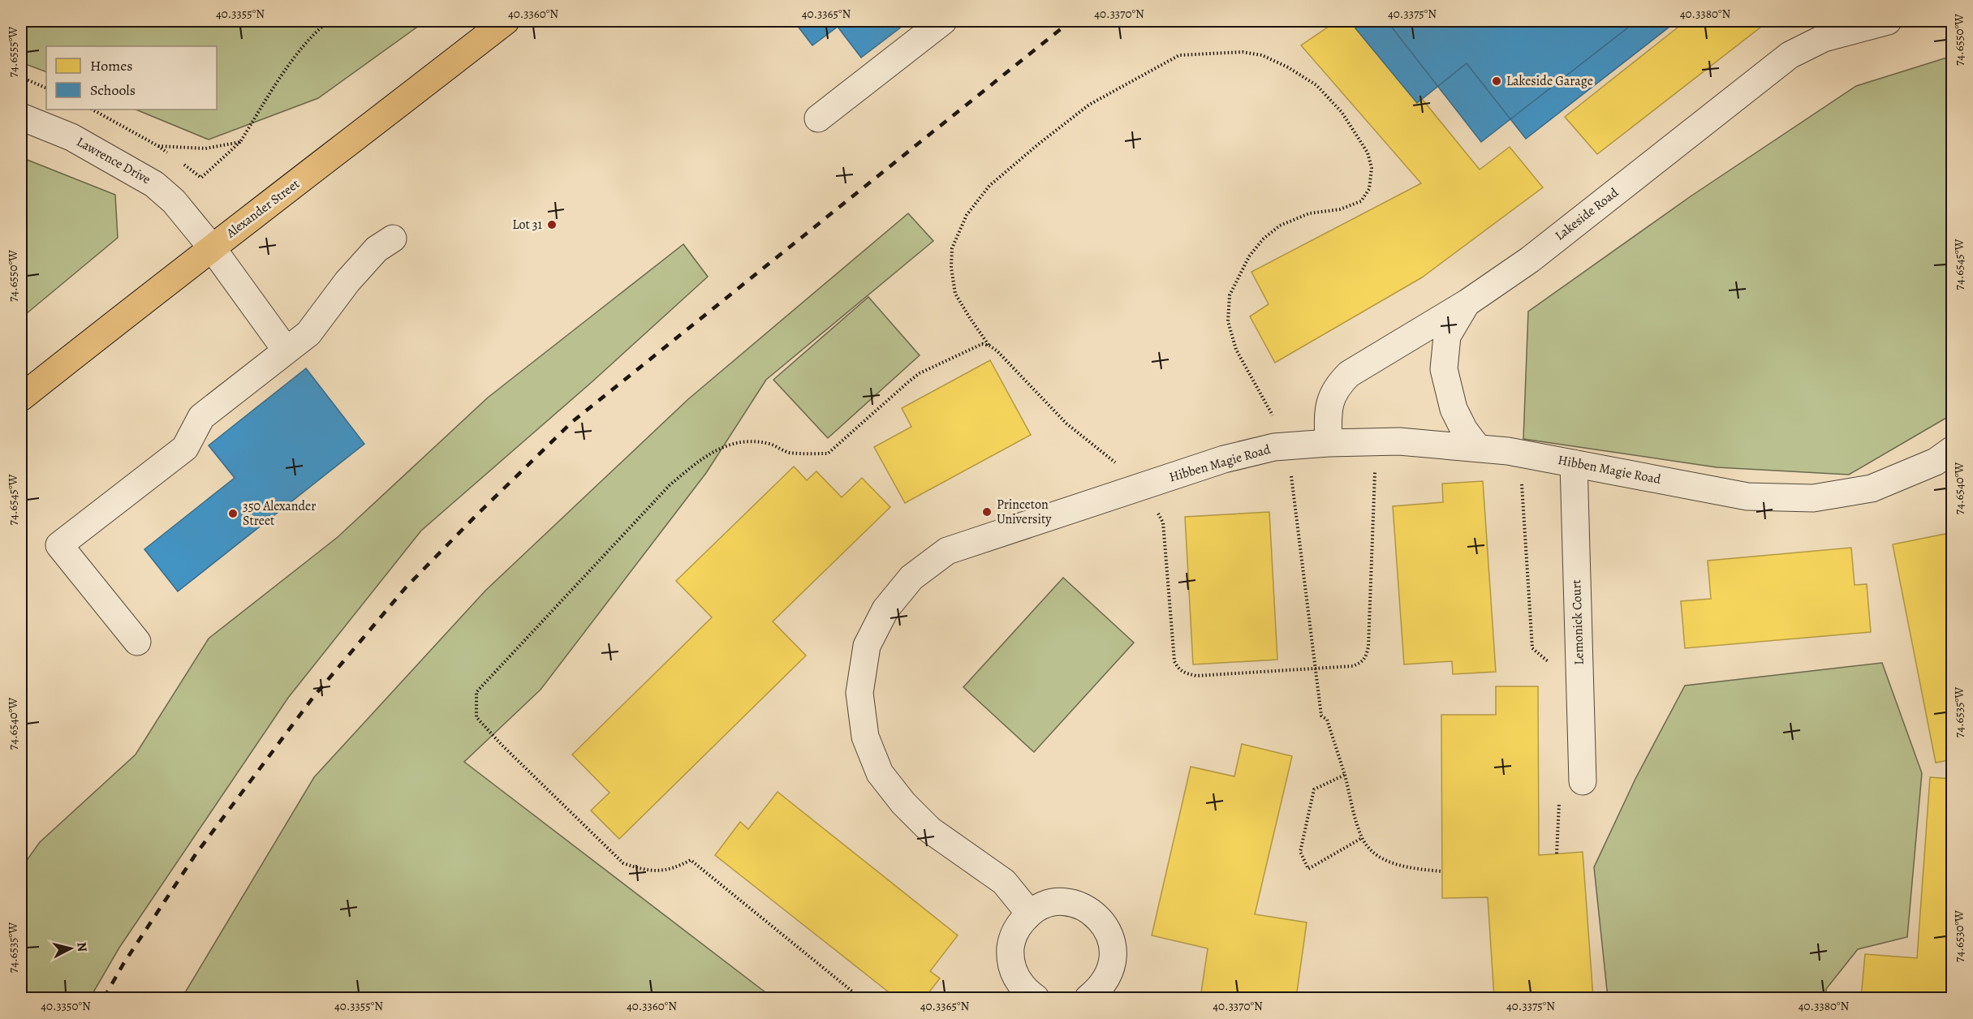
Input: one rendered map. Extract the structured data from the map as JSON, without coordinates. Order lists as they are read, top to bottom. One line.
{"streets":{"main road":["Alexander Street"],"street":["Lawrence Drive","Lakeside Road","Hibben Magie Road","Lemonick Court"]},"crossings":[["Lawrence Drive","Alexander Street"],["Lakeside Road","Hibben Magie Road"],["Hibben Magie Road","Lemonick Court"]],"places":["Lakeside Garage","Lot 31","Princeton University","350 Alexander Street"],"legend":["Homes","Schools"],"north":"right","coordinates":["40.3355°N","40.3360°N","40.3365°N","40.3370°N","40.3375°N","40.3380°N","74.6550°W","74.6555°W","74.6545°W","74.6540°W","74.6535°W","74.6530°W","40.3350°N"]}
